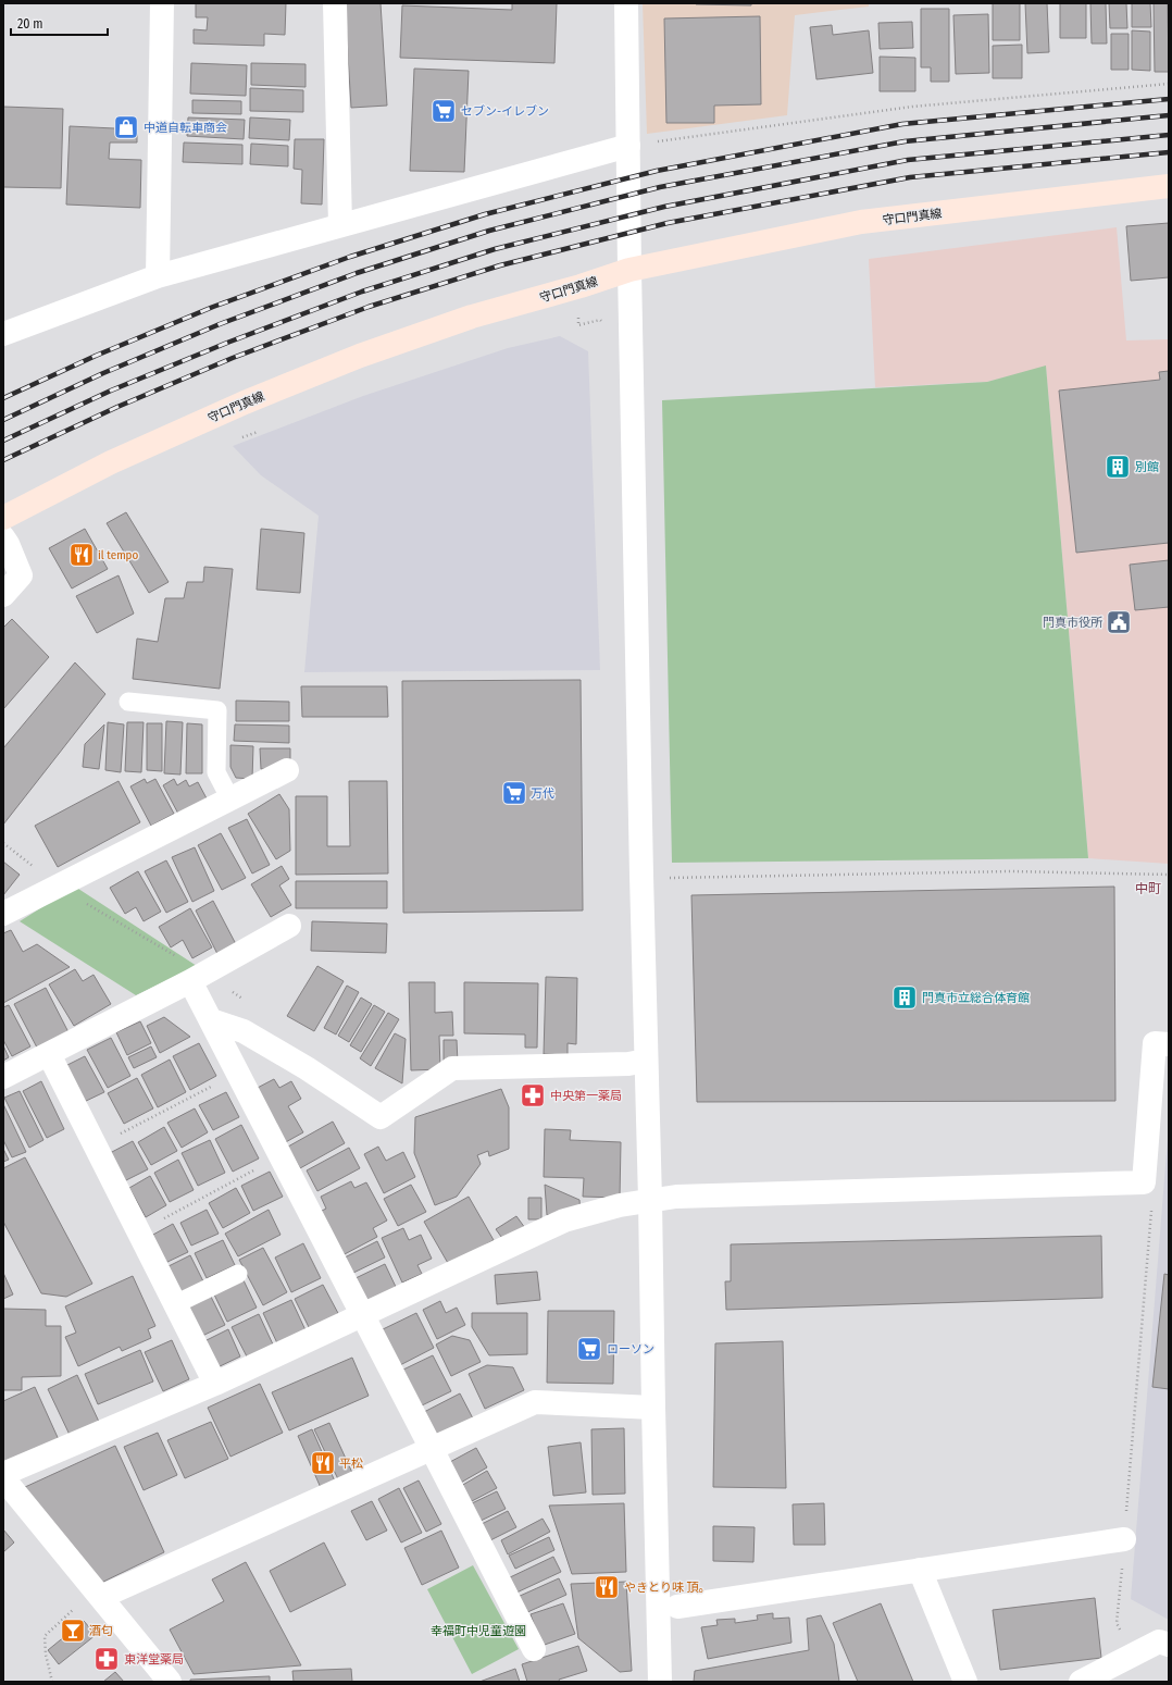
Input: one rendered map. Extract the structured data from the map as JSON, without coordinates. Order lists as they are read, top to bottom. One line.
{"streets":{"main road":["守口門真線"]},"districts":["中町"],"parks":["幸福町中児童遊園"],"places":{"supermarket":["セブン-イレブン","万代","ローソン"],"shop":["中道自転車商会"],"building":["別館","門真市立総合体育館"],"restaurant":["il tempo","平松","やきとり味 頂。"],"public building":["門真市役所"],"pharmacy":["中央第一薬局","東洋堂薬局"],"bar":["酒匂"]},"scale_bar":"20 m"}
